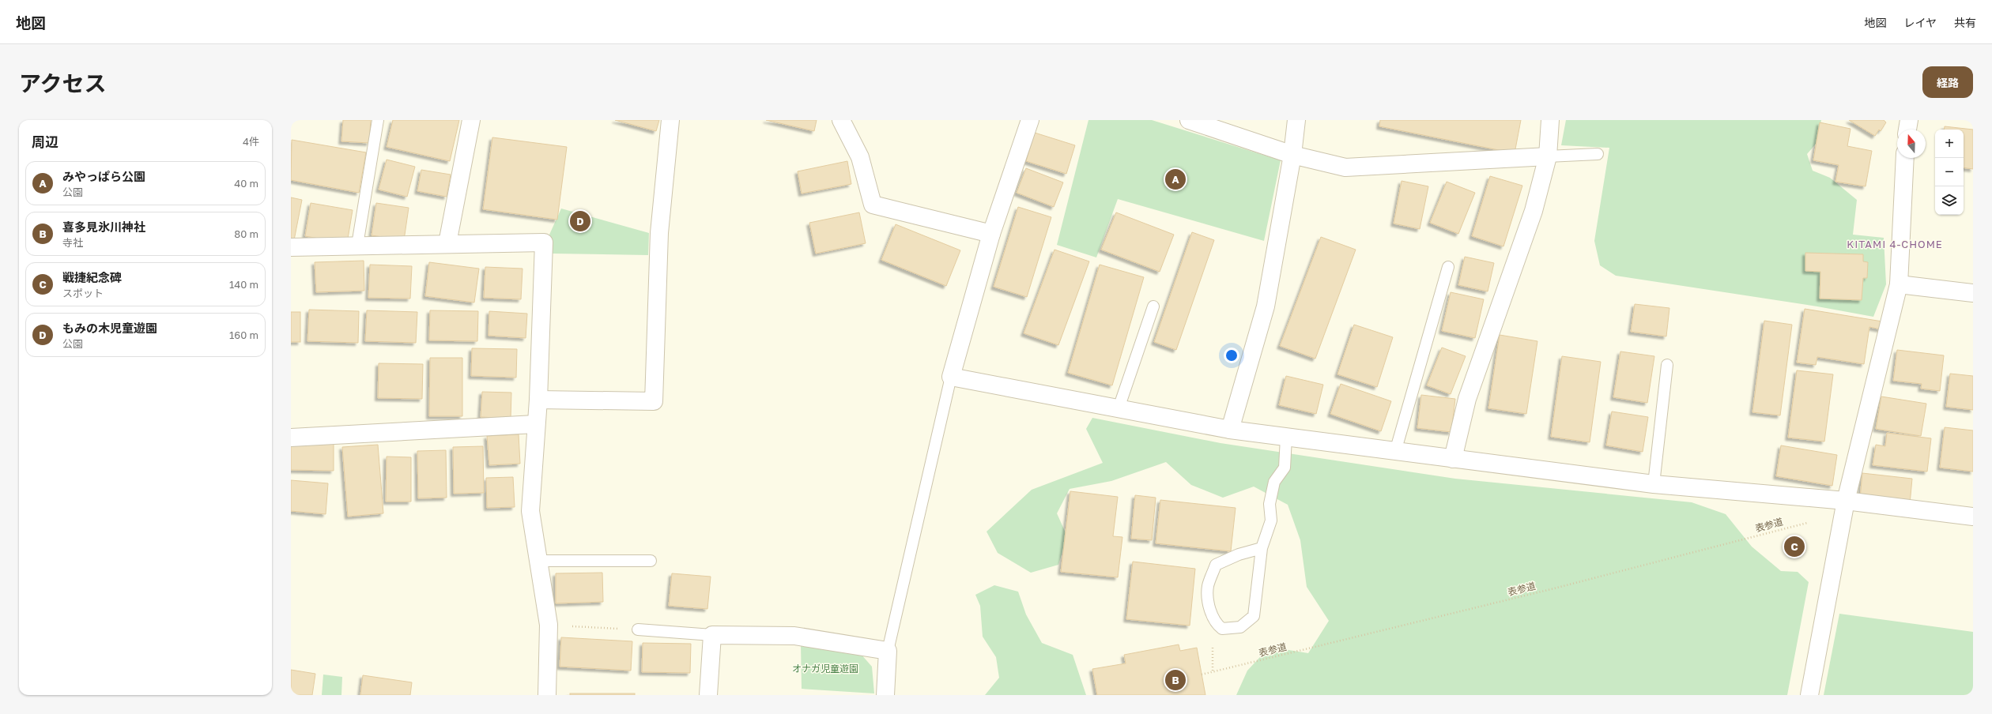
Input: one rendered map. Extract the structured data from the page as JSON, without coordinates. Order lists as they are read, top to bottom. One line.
{"streets":{"path":["表参道"]},"districts":["KITAMI 4-CHOME"],"parks":["オナガ児童遊園"],"north":"top","page":{"header":"地図","nav":["地図","レイヤ","共有"],"title":"アクセス","buttons":"経路","heading":["周辺","4件"],"map_buttons":["+","−"],"list":[{"mark":"A","name":"みやっぱら公園","note":"公園","value":"40 m"},{"mark":"B","name":"喜多見氷川神社","note":"寺社","value":"80 m"},{"mark":"C","name":"戦捷紀念碑","note":"スポット","value":"140 m"},{"mark":"D","name":"もみの木児童遊園","note":"公園","value":"160 m"}],"pins":["A","D","C","B"]}}
